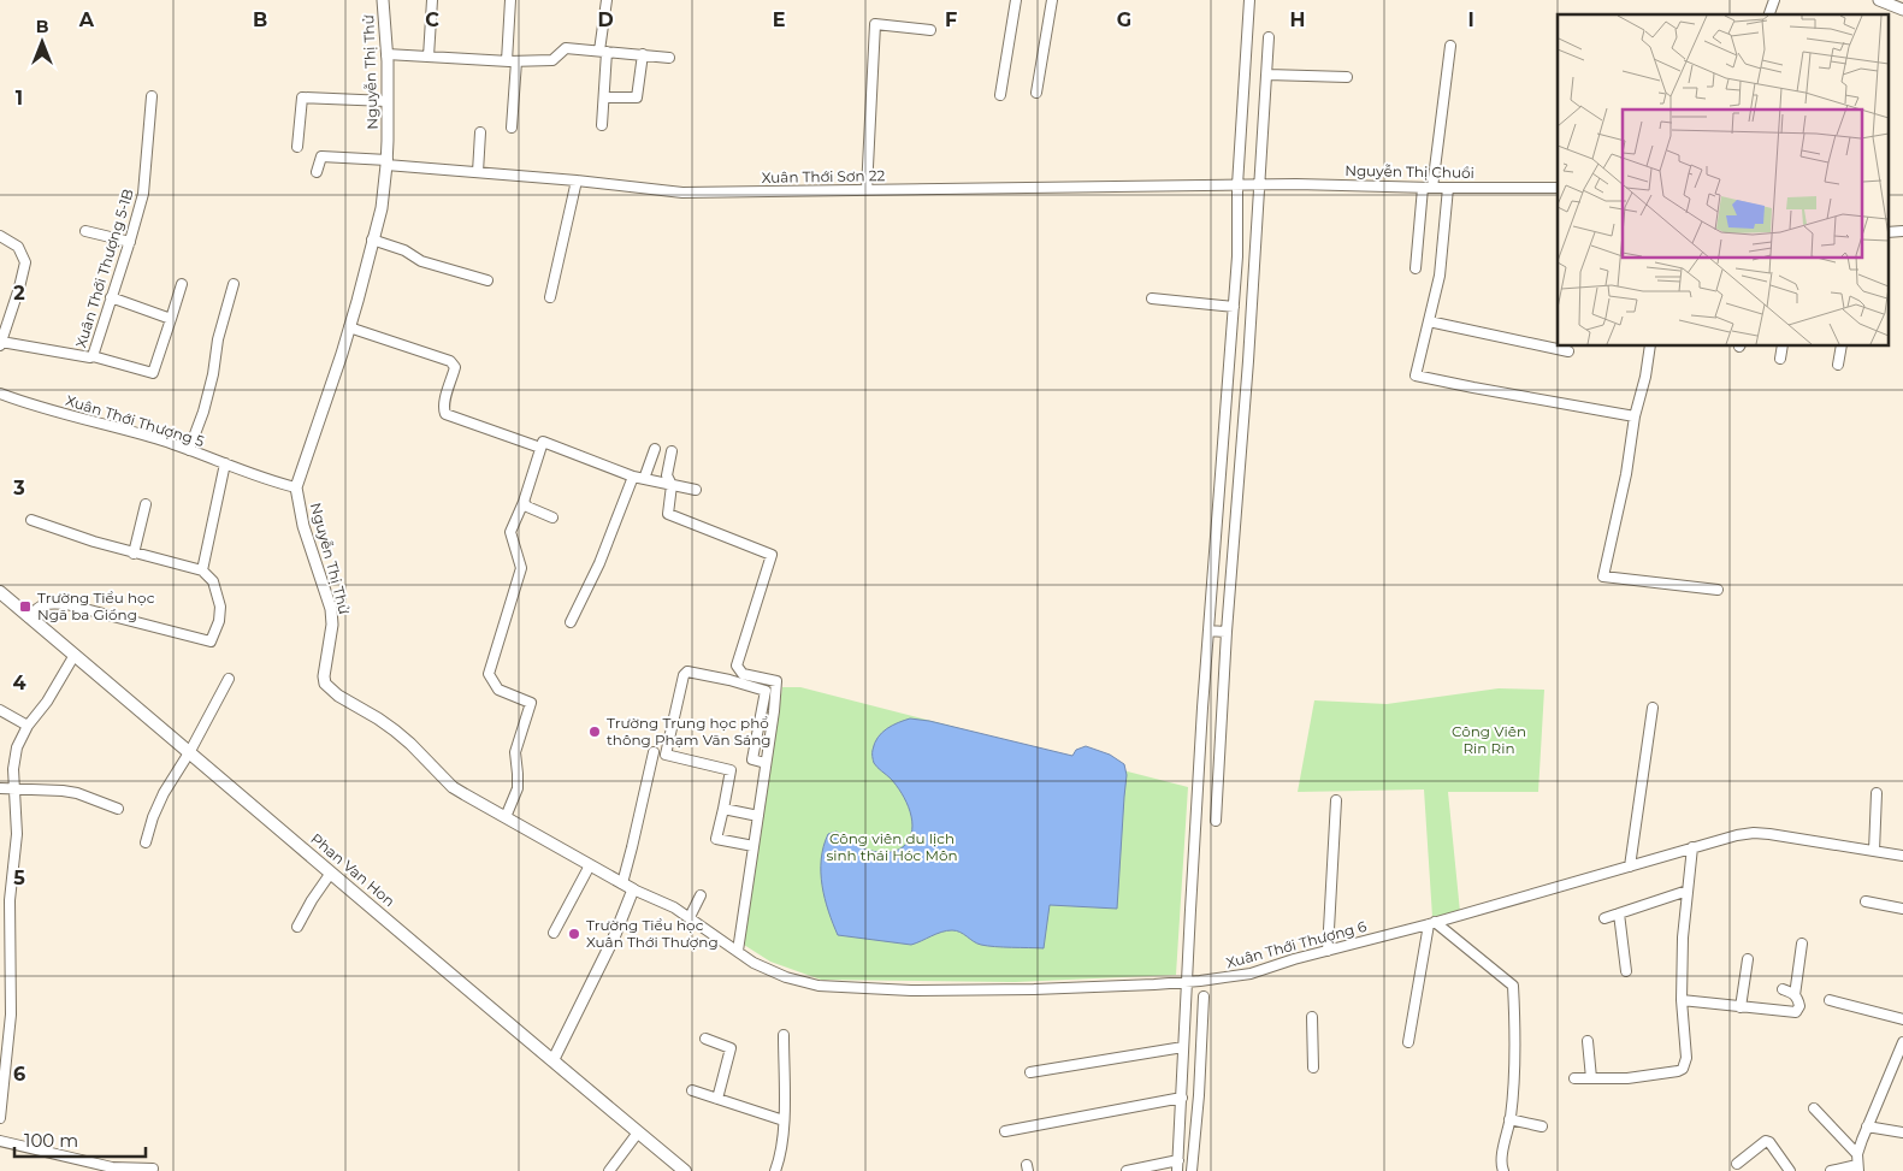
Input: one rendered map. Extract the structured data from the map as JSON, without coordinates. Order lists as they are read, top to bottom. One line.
{"streets":{"main road":["Phan Van Hon"],"street":["Nguyễn Thị Thử","Nguyễn Thị Chuồi","Xuân Thới Sơn 22","Xuân Thới Thượng 5-1B","Xuân Thới Thượng 5","Xuân Thới Thượng 6"]},"crossings":[["Nguyễn Thị Thử","Xuân Thới Sơn 22"],["Nguyễn Thị Thử","Xuân Thới Thượng 5"],["Nguyễn Thị Thử","Xuân Thới Thượng 6"],["Nguyễn Thị Chuồi","Xuân Thới Sơn 22"]],"parks":["Công Viên Rin Rin","Công viên du lịch sinh thái Hóc Môn"],"places":{"transit":["Trường Tiểu học Ngã ba Giồng"],"other":["Trường Trung học phổ thông Phạm Văn Sáng","Trường Tiểu học Xuân Thới Thượng"]},"scale_bar":"100 m","north":"top","grid":{"columns":["A","B","C","D","E","F","G","H","I"],"rows":["1","2","3","4","5","6"]}}
